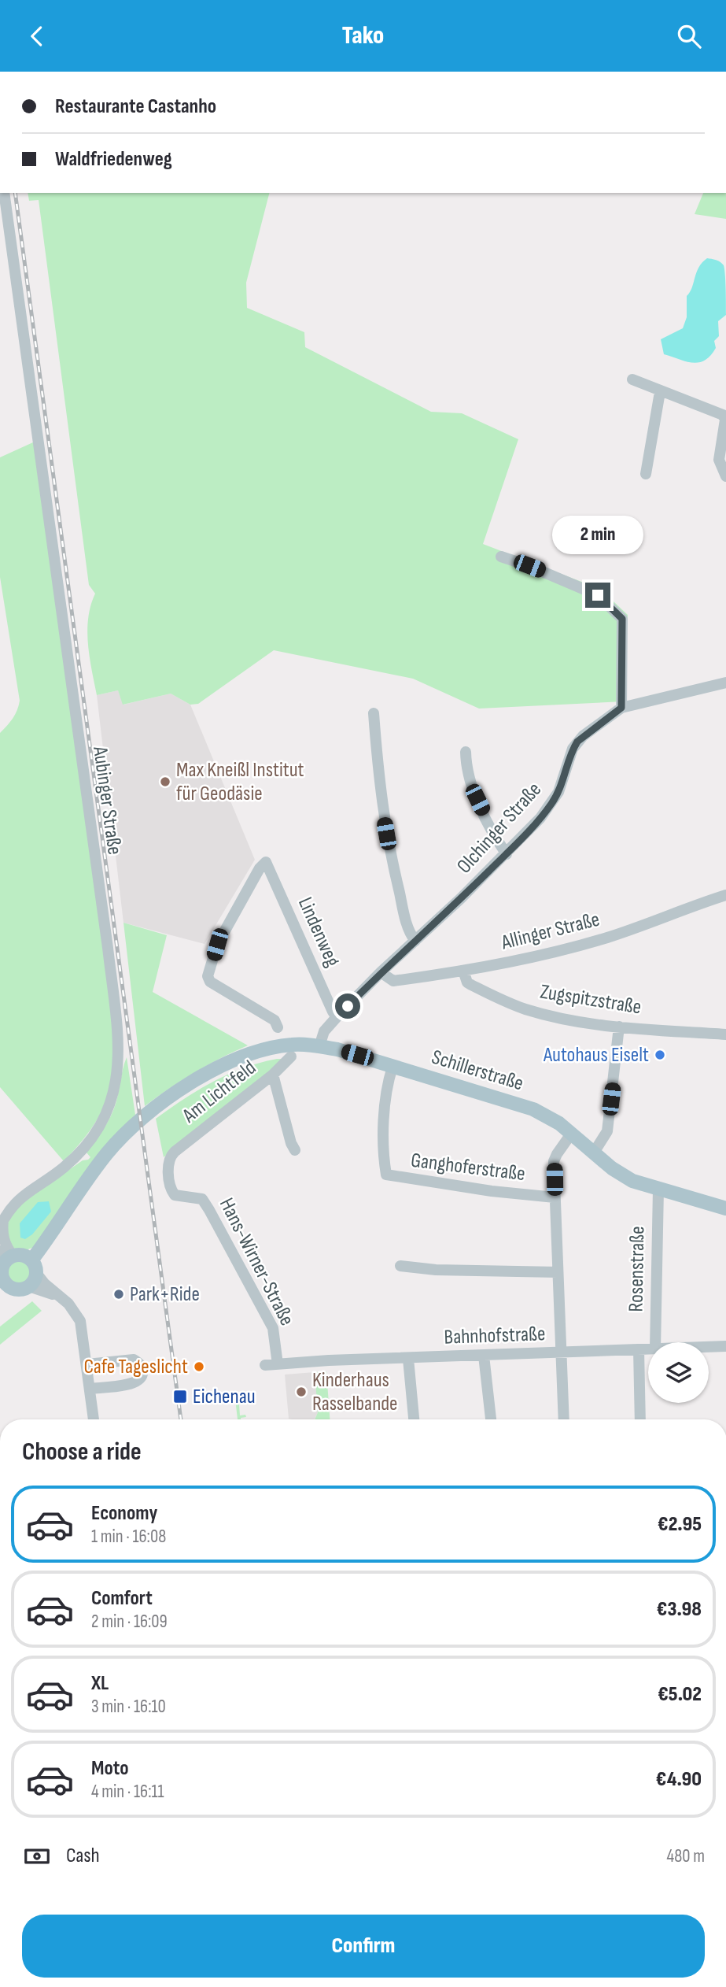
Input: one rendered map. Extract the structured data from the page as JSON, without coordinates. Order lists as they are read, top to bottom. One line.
{"streets":{"main road":["Schillerstraße"],"street":["Aubinger Straße","Olchinger Straße","Allinger Straße","Lindenweg","Zugspitzstraße","Am Lichtfeld","Ganghoferstraße","Hans-Wirner-Straße","Rosenstraße","Bahnhofstraße"]},"crossings":[["Aubinger Straße","Schillerstraße"],["Olchinger Straße","Allinger Straße"],["Olchinger Straße","Lindenweg"],["Olchinger Straße","Schillerstraße"],["Allinger Straße","Zugspitzstraße"],["Schillerstraße","Ganghoferstraße"],["Schillerstraße","Rosenstraße"],["Am Lichtfeld","Hans-Wirner-Straße"],["Hans-Wirner-Straße","Bahnhofstraße"]],"places":{"other":["Max Kneißl Institut für Geodäsie","Autohaus Eiselt","Park+Ride","Cafe Tageslicht","Kinderhaus Rasselbande"],"transit":["Eichenau"]},"page":{"header":"Tako","banner":["Restaurante Castanho","Waldfriedenweg"],"bubble":"2 min","heading":"Choose a ride","list":[{"name":"Economy","note":"1 min · 16:08","value":"€2.95"},{"name":"Comfort","note":"2 min · 16:09","value":"€3.98"},{"name":"XL","note":"3 min · 16:10","value":"€5.02"},{"name":"Moto","note":"4 min · 16:11","value":"€4.90"}],"pay":["Cash","480 m"],"buttons":"Confirm"}}
